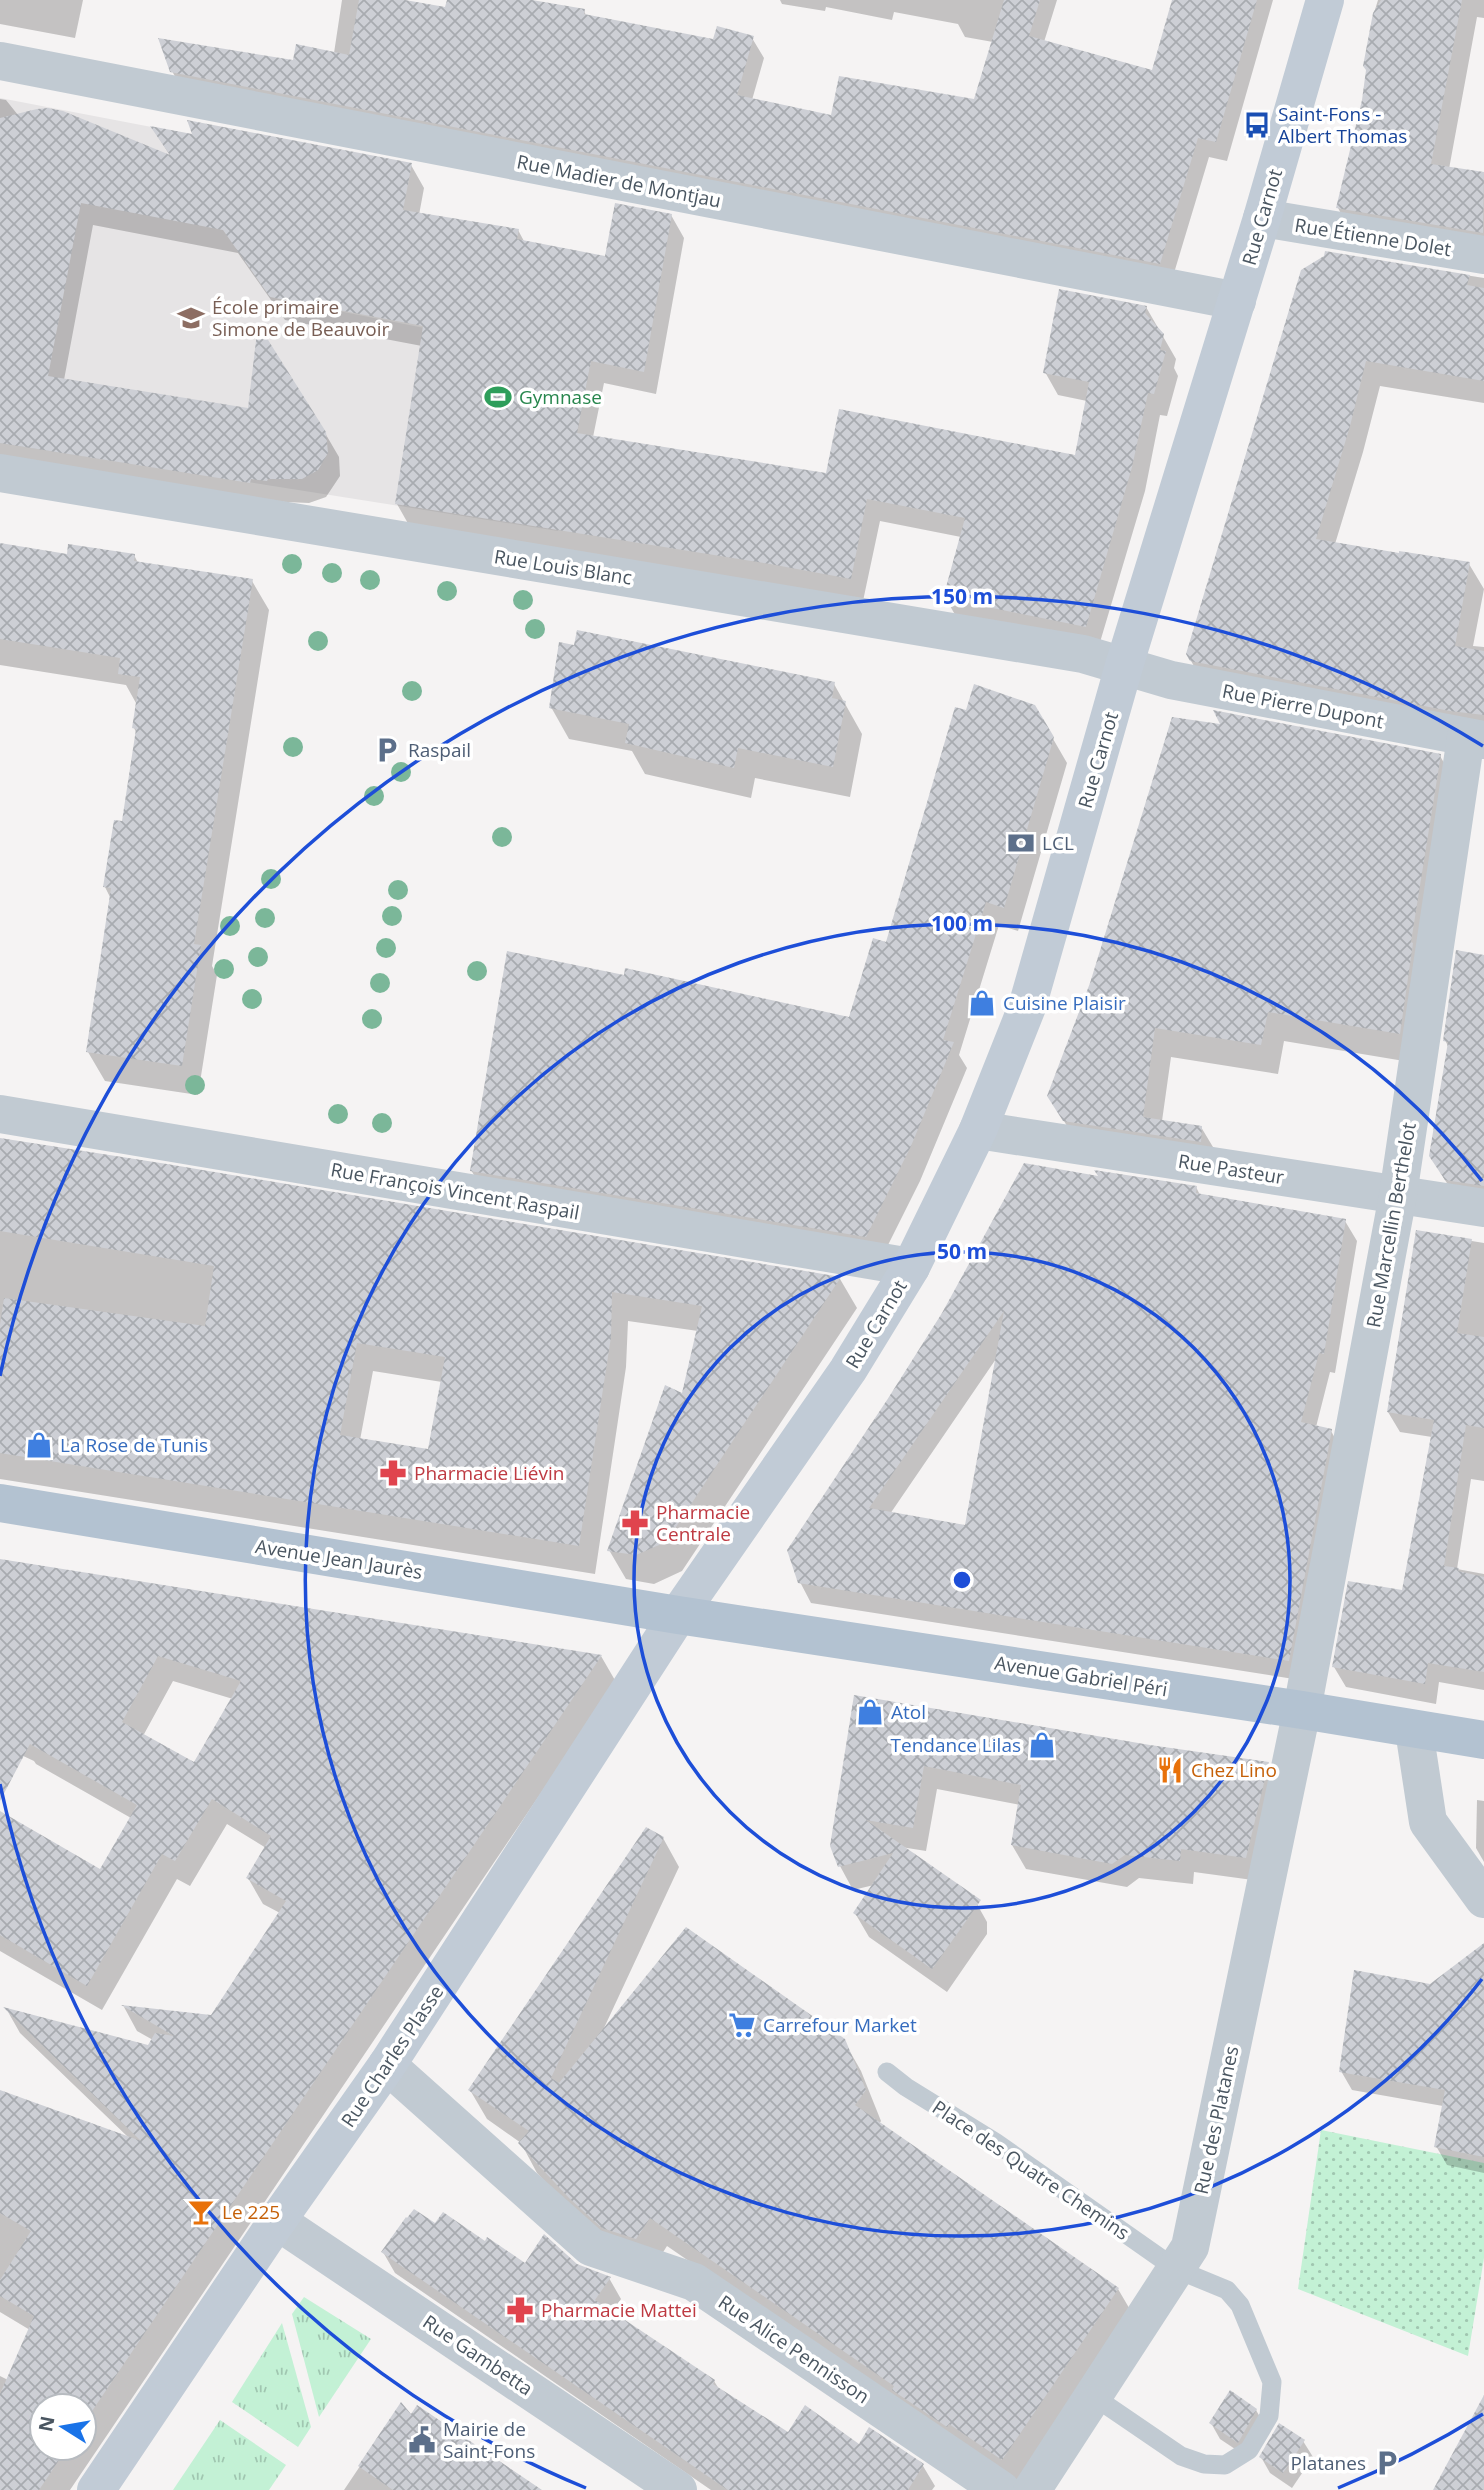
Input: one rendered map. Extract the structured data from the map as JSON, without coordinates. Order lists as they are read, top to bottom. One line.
{"streets":{"main road":["Rue Carnot","Avenue Jean Jaurès","Avenue Gabriel Péri","Rue Charles Plasse"],"street":["Rue Madier de Montjau","Rue Étienne Dolet","Rue Louis Blanc","Rue Pierre Dupont","Rue Pasteur","Rue François Vincent Raspail","Rue Marcellin Berthelot","Rue des Platanes","Rue Alice Pennisson","Rue Gambetta"],"lane":["Place des Quatre Chemins"]},"crossings":[["Rue Madier de Montjau","Rue Carnot"],["Rue Carnot","Rue Étienne Dolet"],["Rue Carnot","Rue Louis Blanc"],["Rue Carnot","Rue Pierre Dupont"],["Rue Carnot","Rue Pasteur"],["Rue Carnot","Rue François Vincent Raspail"],["Rue Carnot","Avenue Jean Jaurès"],["Rue Carnot","Avenue Gabriel Péri"],["Rue Carnot","Rue Charles Plasse"],["Rue Louis Blanc","Rue Pierre Dupont"],["Rue Pierre Dupont","Rue Marcellin Berthelot"],["Rue Pasteur","Rue Marcellin Berthelot"],["Rue Marcellin Berthelot","Avenue Gabriel Péri"],["Rue Marcellin Berthelot","Rue des Platanes"],["Avenue Jean Jaurès","Avenue Gabriel Péri"],["Avenue Jean Jaurès","Rue Charles Plasse"],["Avenue Gabriel Péri","Rue Charles Plasse"],["Avenue Gabriel Péri","Rue des Platanes"],["Rue Charles Plasse","Rue Alice Pennisson"],["Rue Charles Plasse","Rue Gambetta"],["Rue des Platanes","Place des Quatre Chemins"]],"places":{"bus stop":["Saint-Fons - Albert Thomas"],"school or university":["École primaire Simone de Beauvoir"],"sports":["Gymnase"],"parking":["Raspail","Platanes"],"bank":["LCL"],"shop":["Cuisine Plaisir","La Rose de Tunis","Atol","Tendance Lilas"],"pharmacy":["Pharmacie Liévin","Pharmacie Centrale","Pharmacie Mattei"],"restaurant":["Chez Lino"],"supermarket":["Carrefour Market"],"bar":["Le 225"],"public building":["Mairie de Saint-Fons"]},"north":"left","rings":["150 m","100 m","50 m"]}
